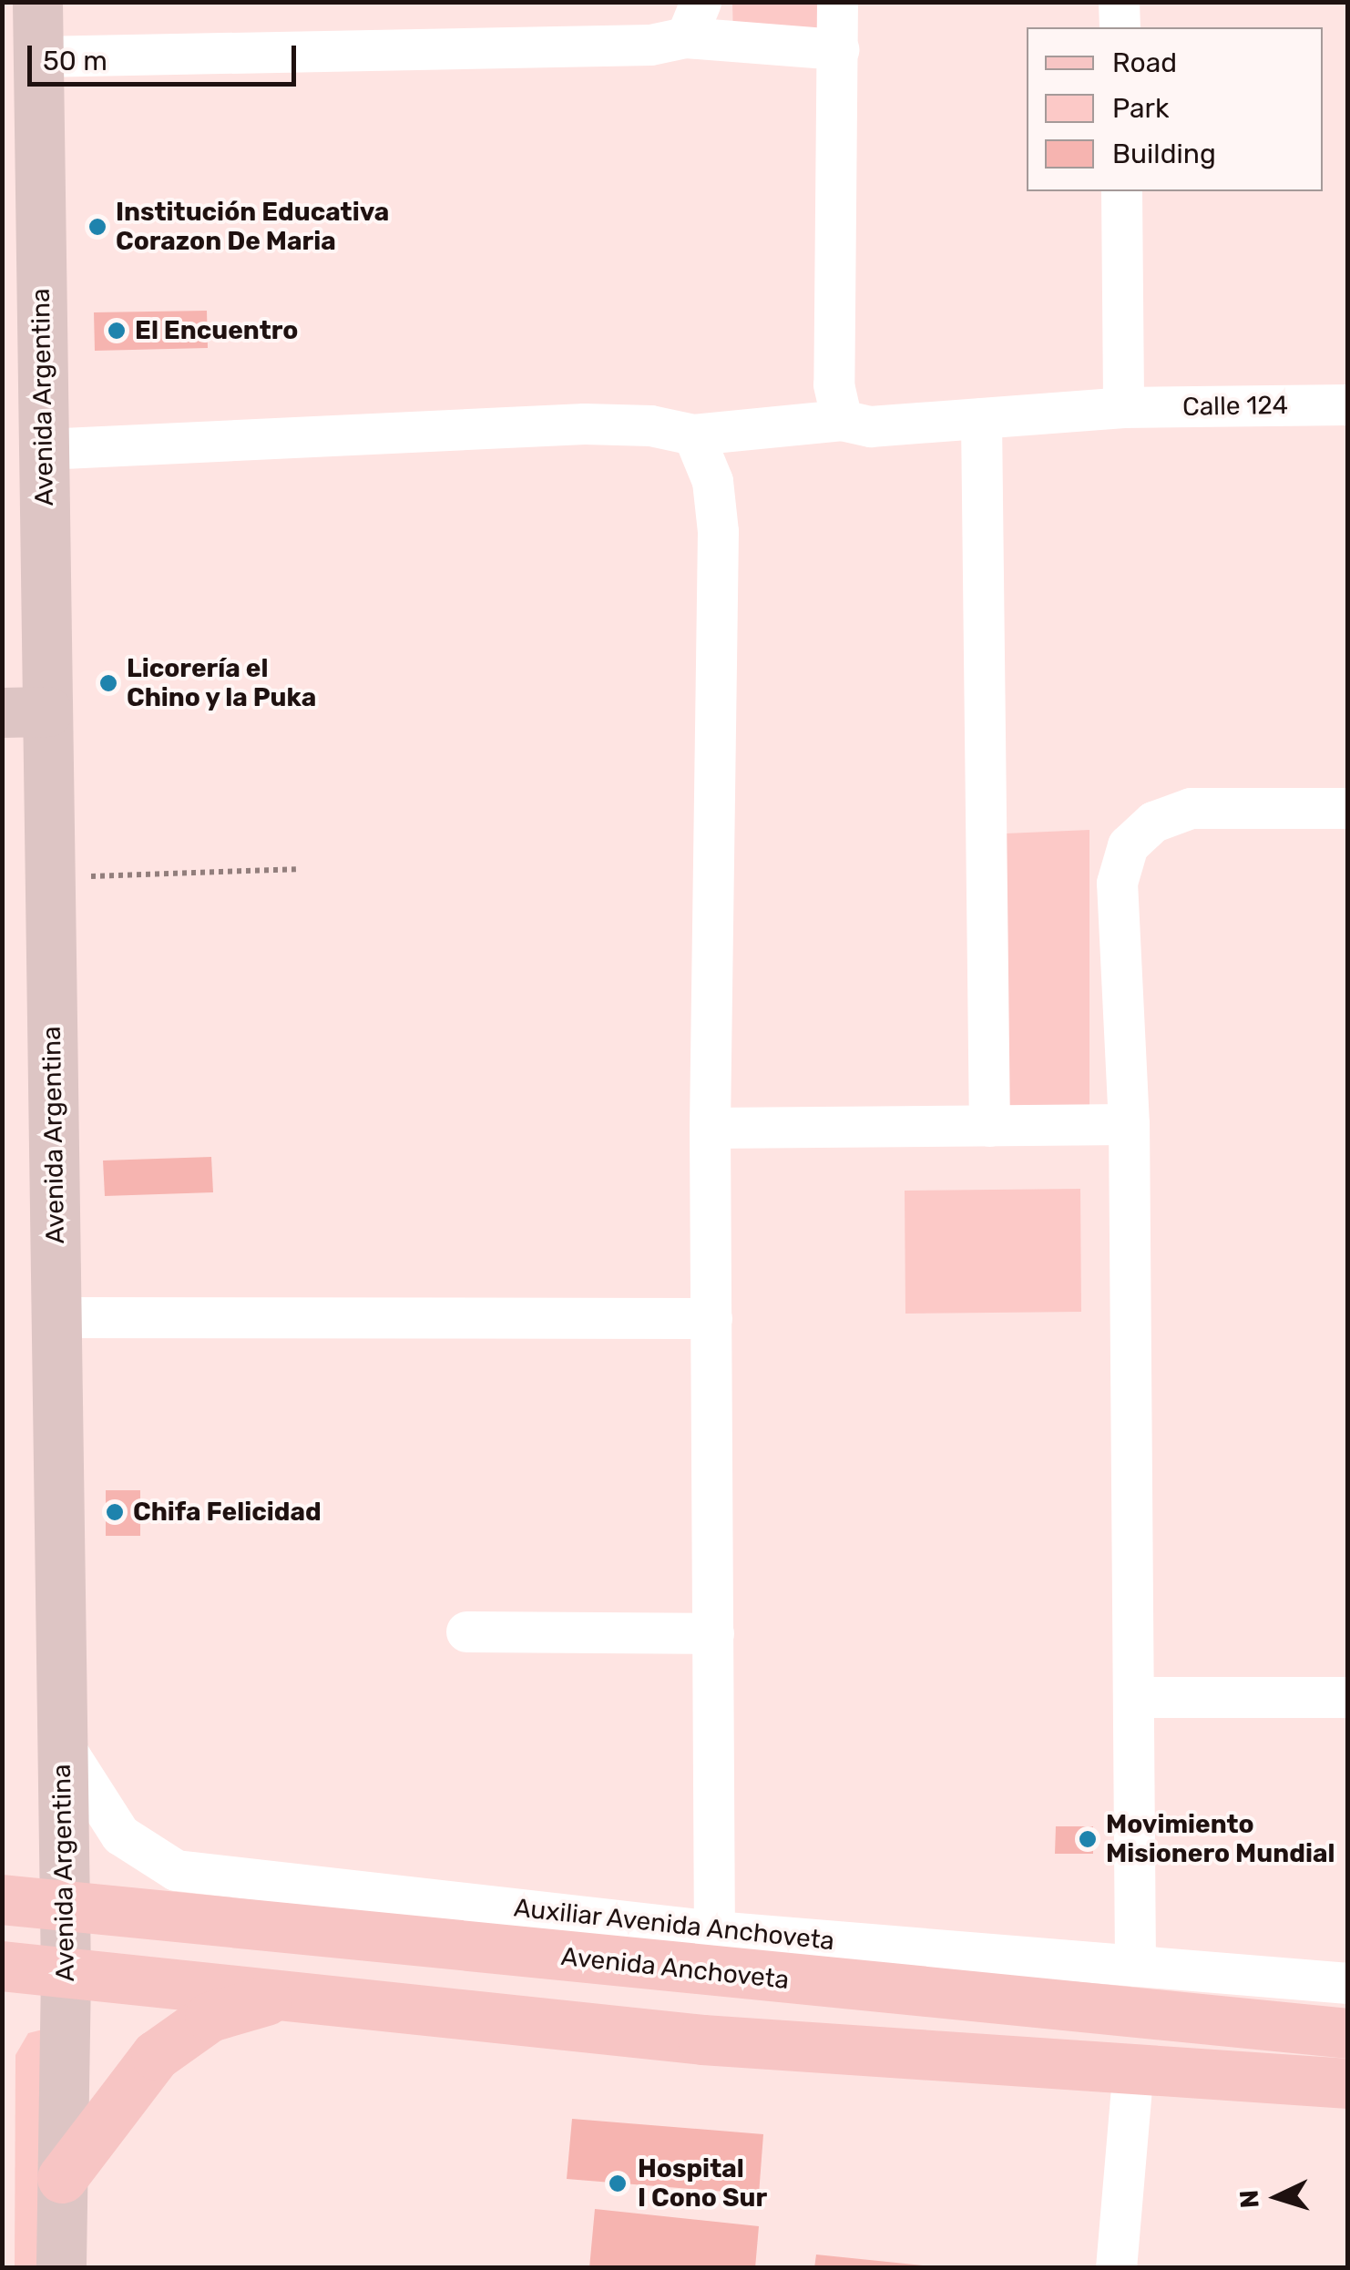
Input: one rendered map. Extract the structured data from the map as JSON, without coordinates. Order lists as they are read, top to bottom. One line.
{"streets":{"main road":["Avenida Argentina","Avenida Anchoveta"],"street":["Calle 124","Auxiliar Avenida Anchoveta"]},"crossings":[["Avenida Argentina","Calle 124"],["Avenida Argentina","Auxiliar Avenida Anchoveta"],["Avenida Argentina","Avenida Anchoveta"]],"places":["Institución Educativa Corazon De Maria","El Encuentro","Licorería el Chino y la Puka","Chifa Felicidad","Movimiento Misionero Mundial","Hospital I Cono Sur"],"legend":["Road","Park","Building"],"scale_bar":"50 m","north":"left"}
